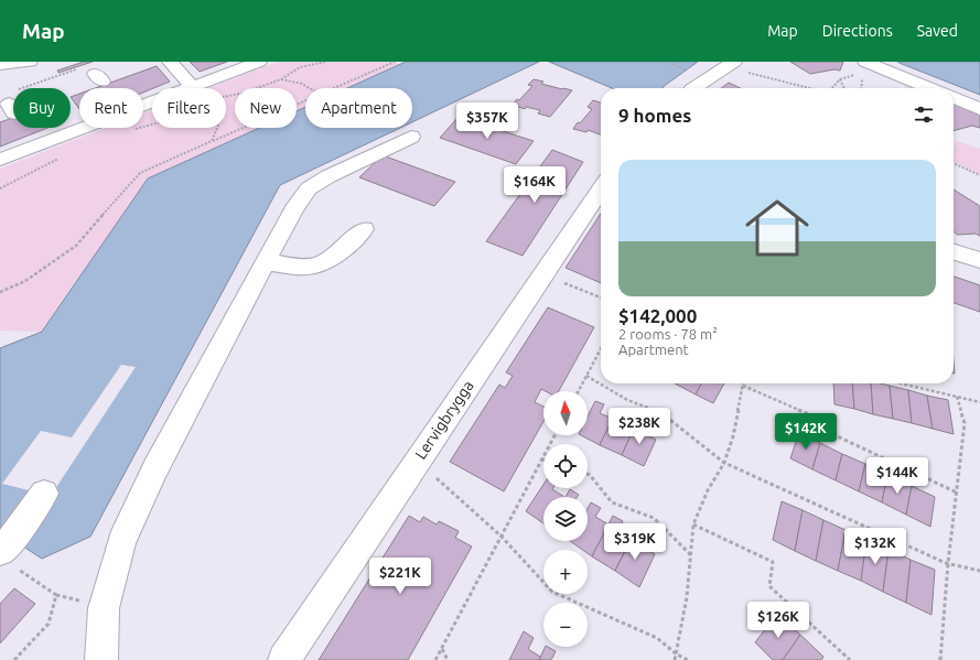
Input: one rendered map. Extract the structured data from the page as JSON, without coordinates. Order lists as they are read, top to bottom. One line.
{"streets":{"street":["Lervigbrygga"]},"north":"top","page":{"header":"Map","nav":["Map","Directions","Saved"],"chip":["Buy","Rent","Filters","New","Apartment"],"heading":"9 homes","price":["$357K","$164K","$238K","$142K","$144K","$319K","$132K","$221K","$126K"],"list":[{"name":"$142,000","note":"2 rooms · 78 m² · Apartment"}],"map_buttons":["+","−"]}}
